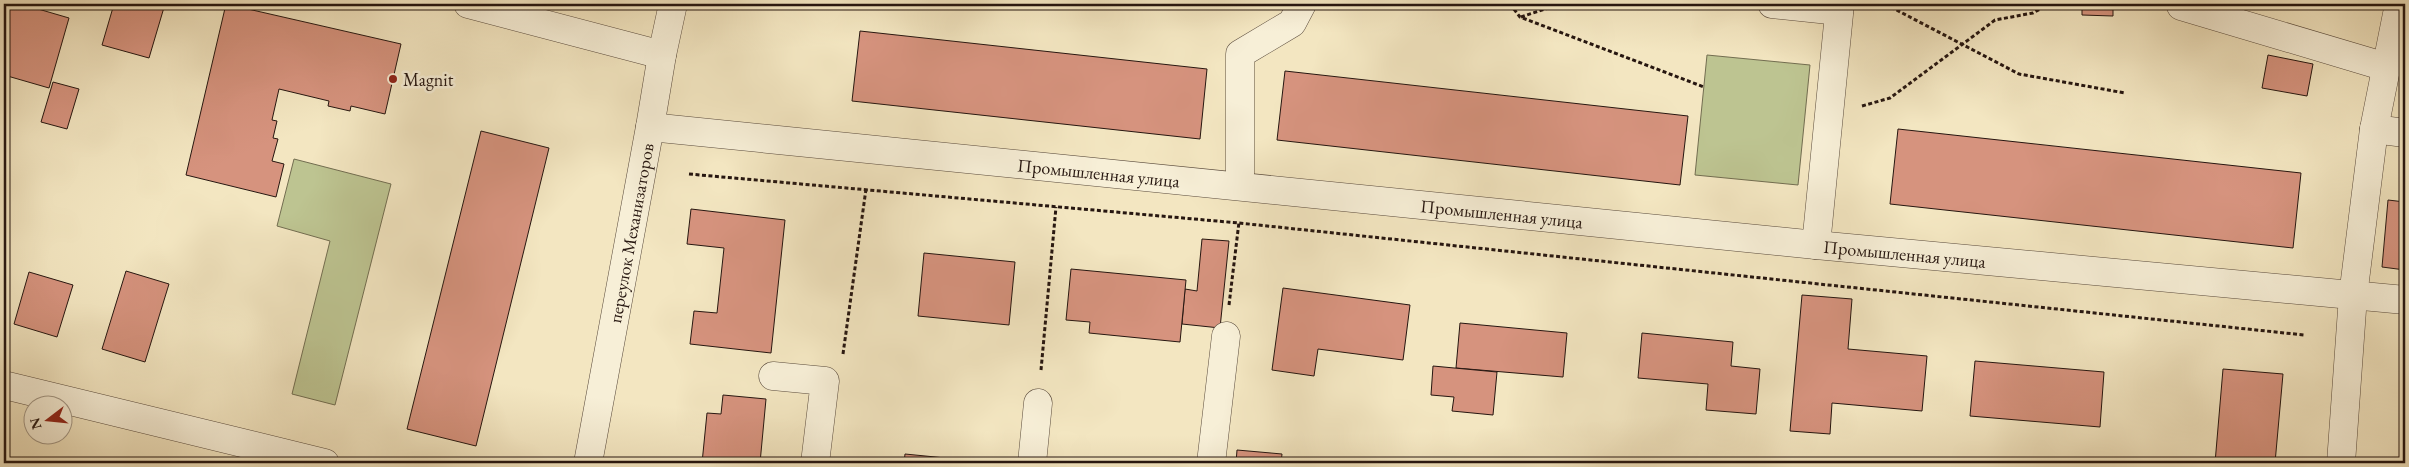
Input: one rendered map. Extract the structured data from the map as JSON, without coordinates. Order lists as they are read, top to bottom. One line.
{"streets":{"street":["Промышленная улица","переулок Механизаторов"]},"crossings":[["Промышленная улица","переулок Механизаторов"]],"places":["Magnit"],"north":"left"}
